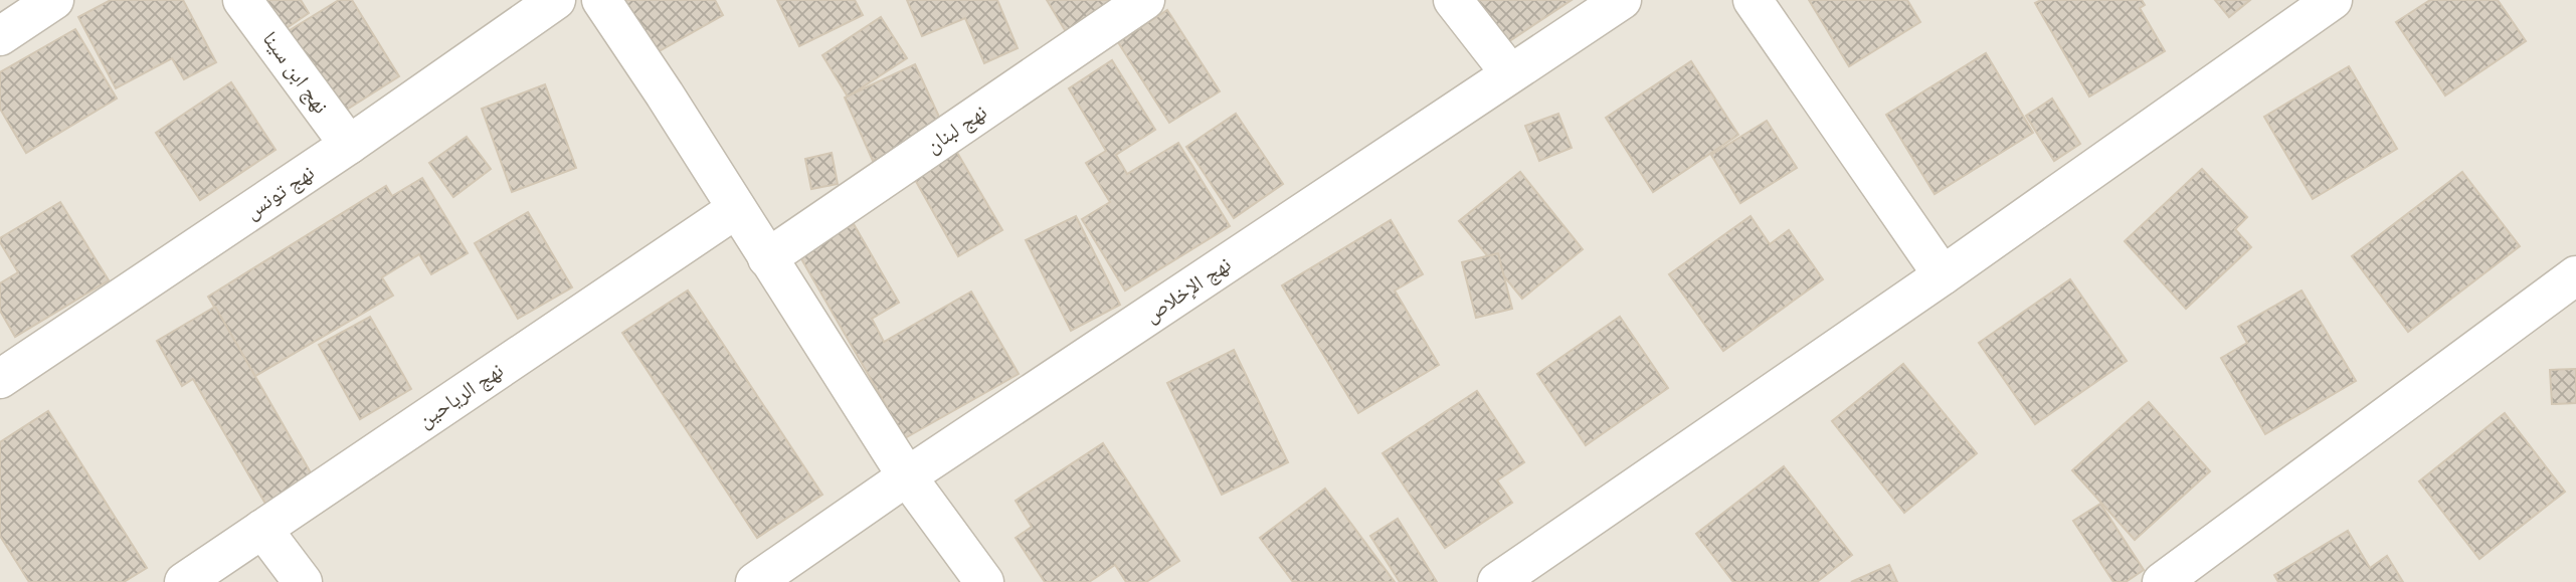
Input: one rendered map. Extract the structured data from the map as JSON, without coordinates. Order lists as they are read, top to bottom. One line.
{"streets":{"street":["نهج ابن سينا","نهج لبنان","نهج تونس","نهج الإخلاص","نهج الرياحين"]},"crossings":[["نهج ابن سينا","نهج تونس"]]}
